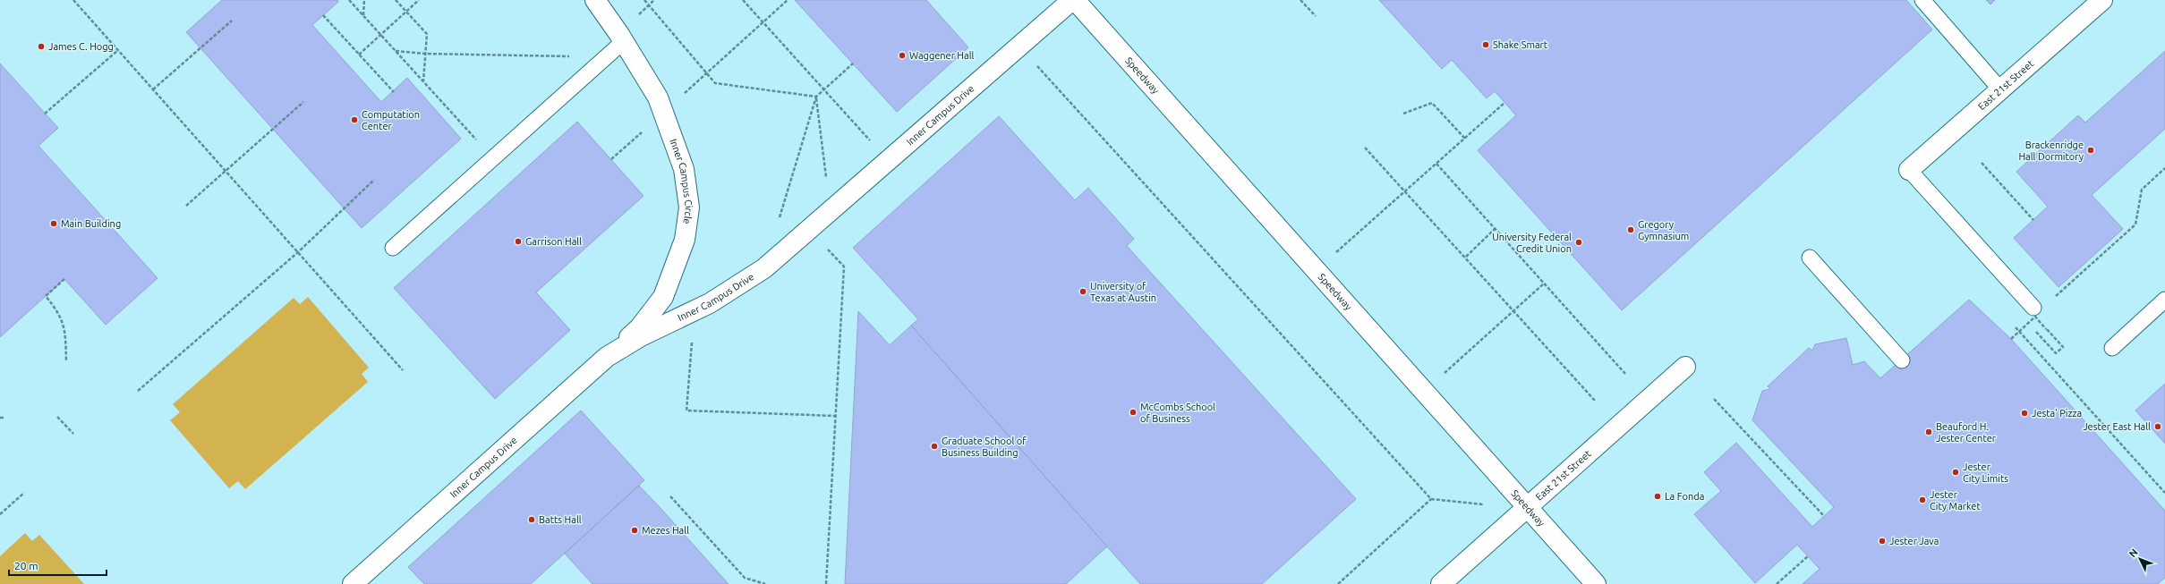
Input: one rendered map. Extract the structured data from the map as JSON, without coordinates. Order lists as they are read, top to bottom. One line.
{"streets":{"street":["Speedway","East 21st Street","Inner Campus Drive","Inner Campus Circle"]},"crossings":[["Speedway","East 21st Street"],["Inner Campus Drive","Inner Campus Circle"]],"places":["Shake Smart","James C. Hogg","Waggener Hall","Computation Center","Brackenridge Hall Dormitory","Main Building","Gregory Gymnasium","Garrison Hall","University Federal Credit Union","University of Texas at Austin","McCombs School of Business","Jesta' Pizza","Jester East Hall","Beauford H. Jester Center","Graduate School of Business Building","Jester City Limits","La Fonda","Jester City Market","Batts Hall","Mezes Hall","Jester Java"],"scale_bar":"20 m","north":"top left"}
